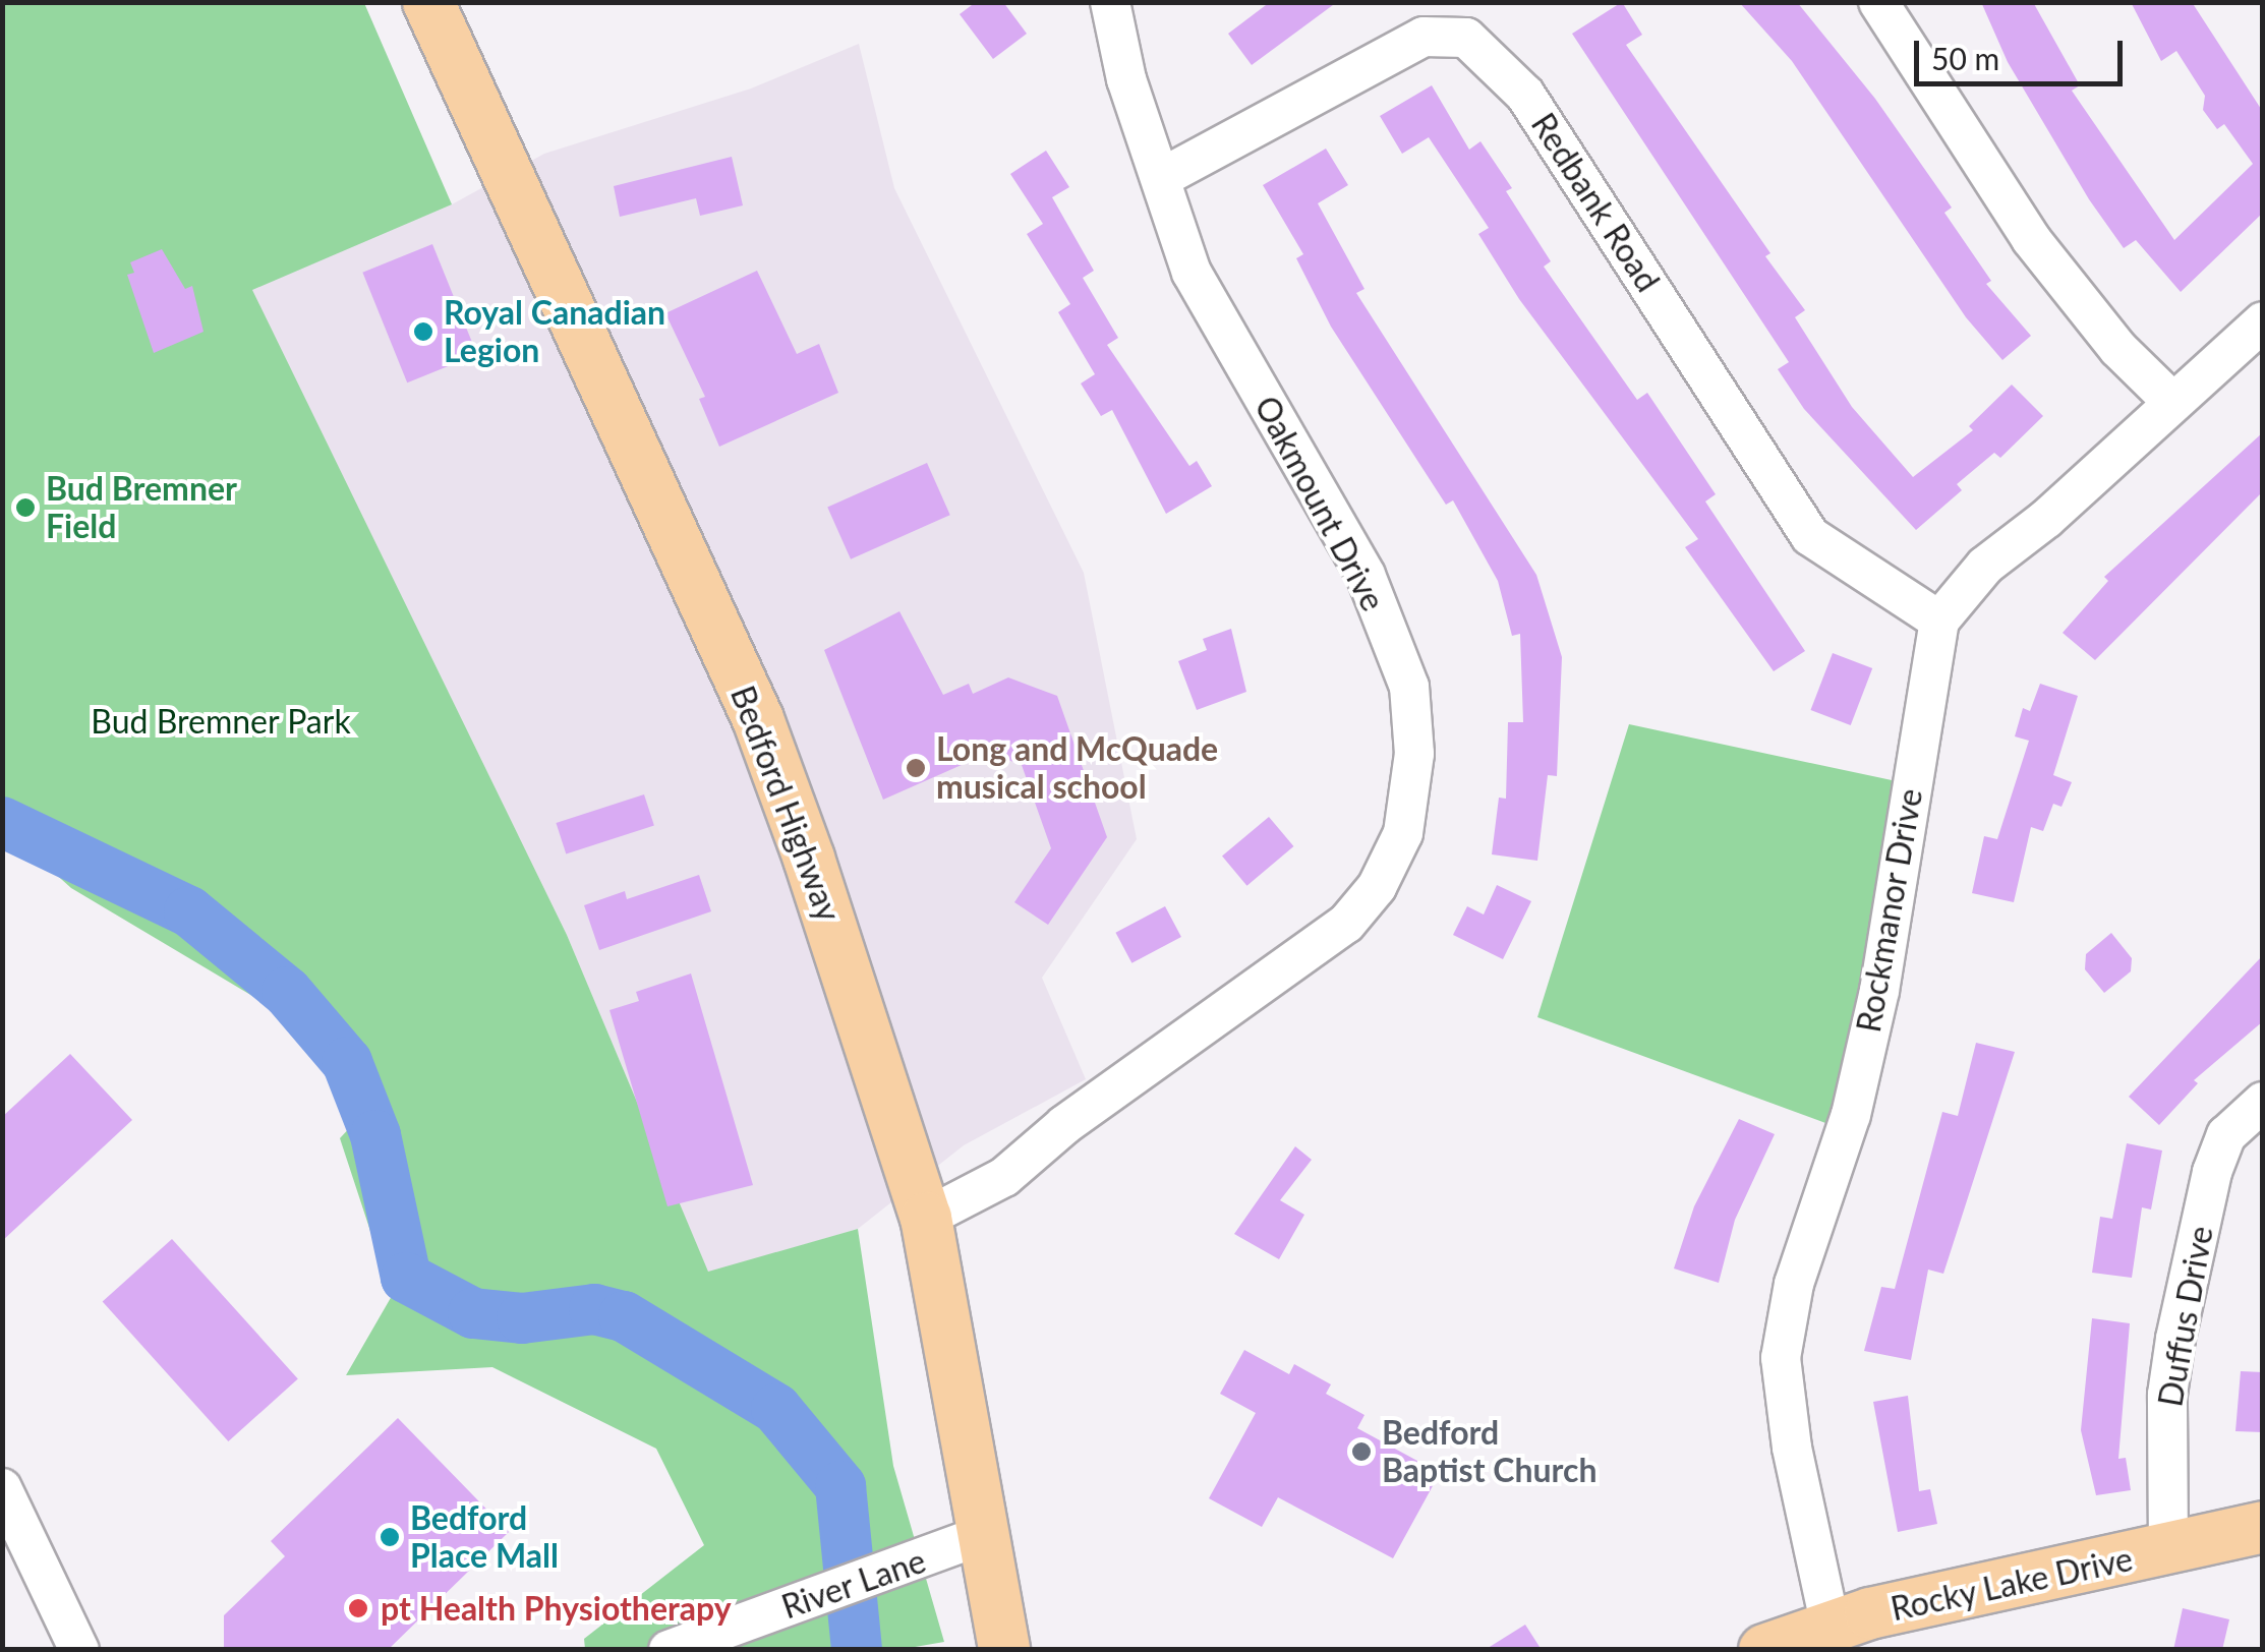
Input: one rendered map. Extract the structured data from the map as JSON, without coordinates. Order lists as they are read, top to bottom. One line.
{"streets":{"main road":["Bedford Highway","Rocky Lake Drive"],"street":["Redbank Road","Oakmount Drive","Rockmanor Drive","Duffus Drive","River Lane"]},"crossings":[["Redbank Road","Oakmount Drive"],["Redbank Road","Rockmanor Drive"],["Oakmount Drive","Bedford Highway"],["Bedford Highway","River Lane"],["Rockmanor Drive","Rocky Lake Drive"],["Duffus Drive","Rocky Lake Drive"]],"parks":["Bud Bremner Park"],"places":["Royal Canadian Legion","Bud Bremner Field","Long and McQuade musical school","Bedford Baptist Church","Bedford Place Mall","pt Health Physiotherapy"],"scale_bar":"50 m"}
